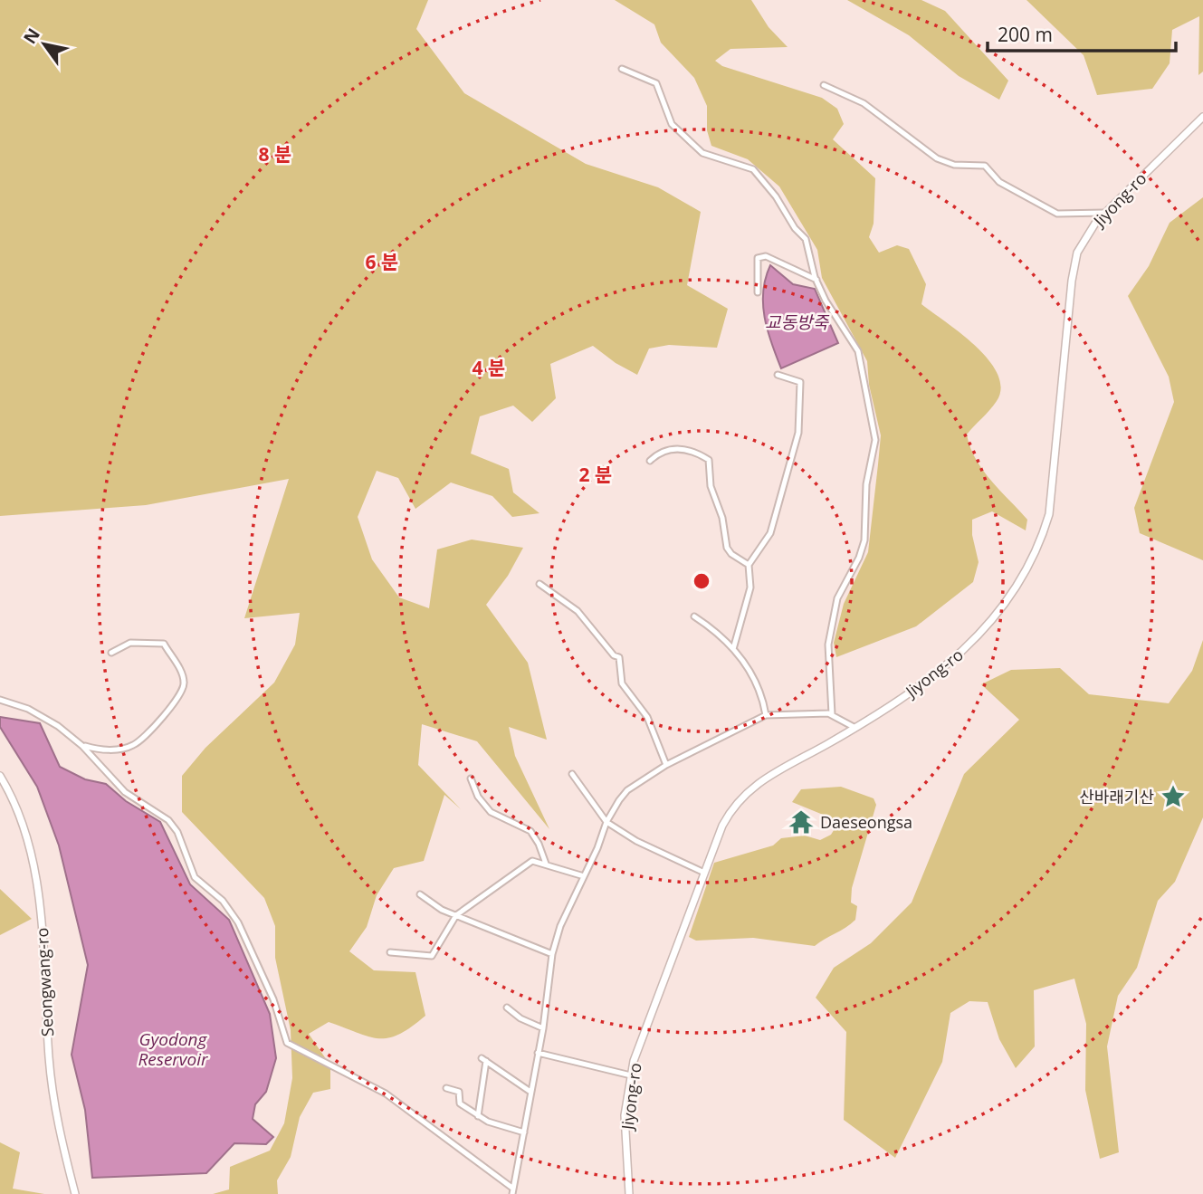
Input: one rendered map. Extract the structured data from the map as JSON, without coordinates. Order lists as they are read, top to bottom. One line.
{"streets":{"street":["Jiyong-ro","Seongwang-ro"]},"water":["교동방죽","Gyodong Reservoir"],"places":{"place":["산바래기산"],"temple":["Daeseongsa"]},"scale_bar":"200 m","north":"top left","rings":["8 분","6 분","4 분","2 분"]}
